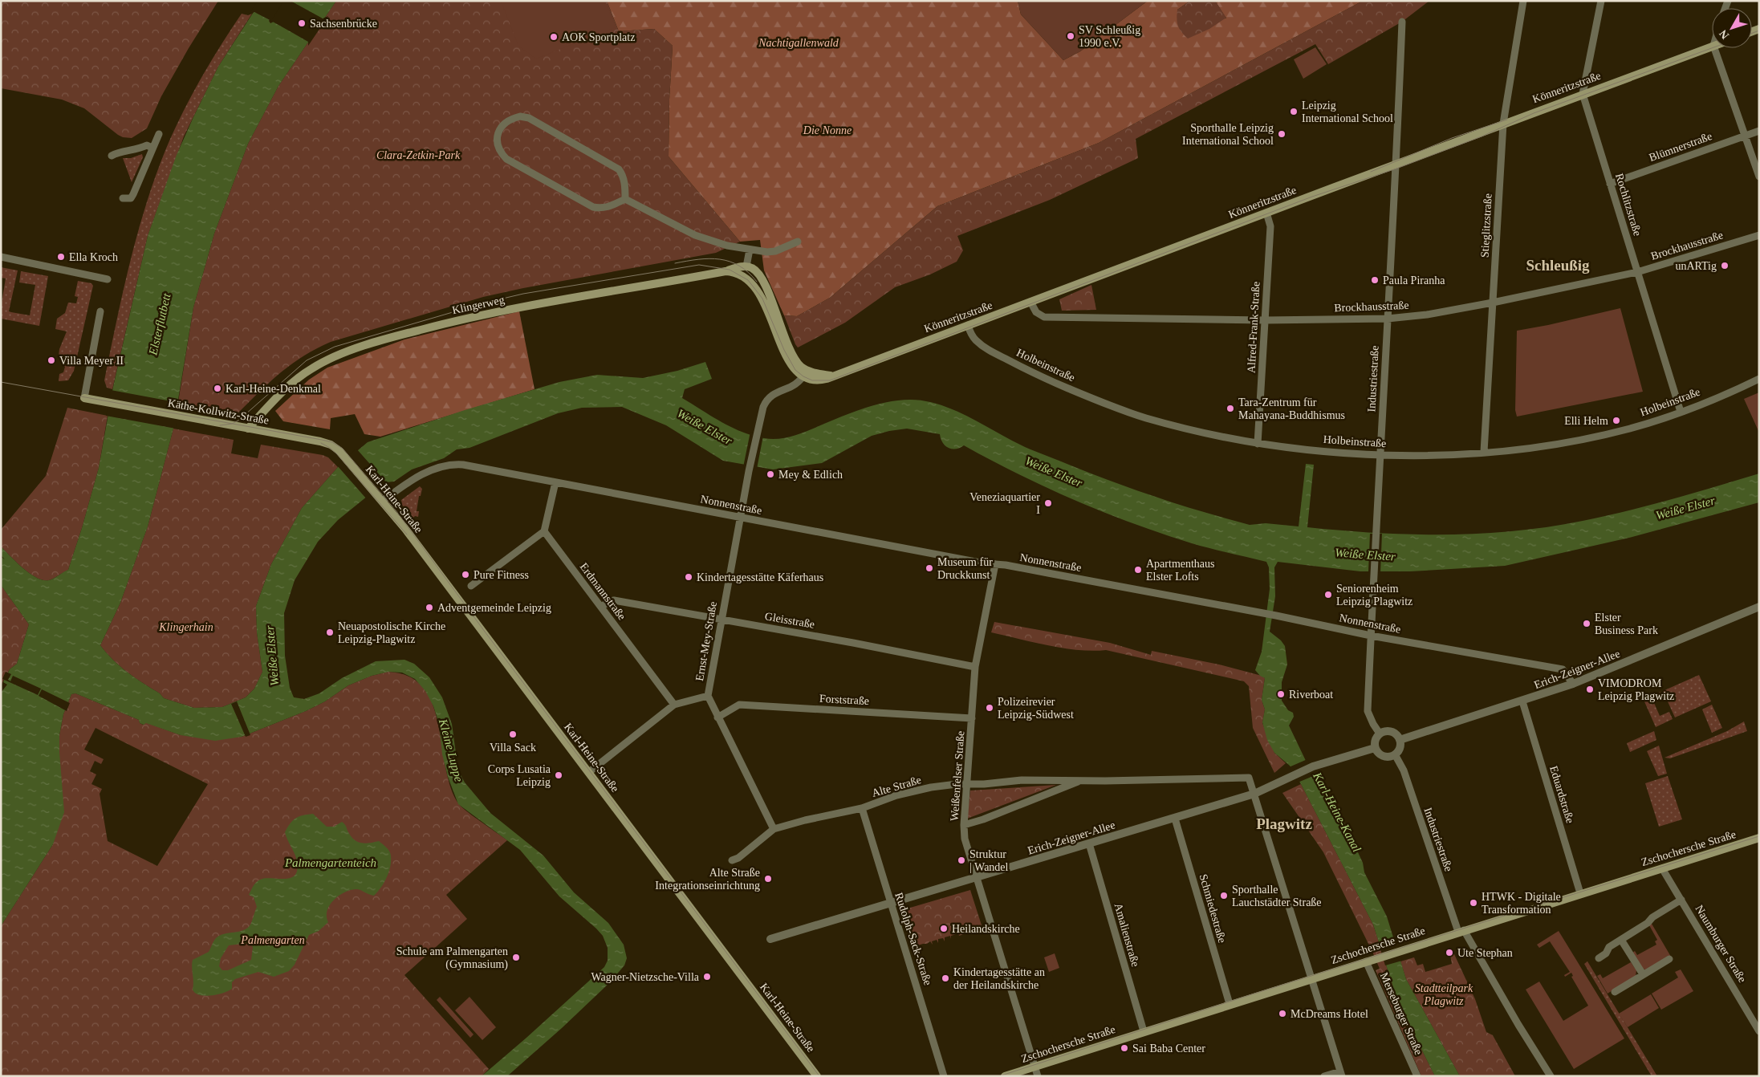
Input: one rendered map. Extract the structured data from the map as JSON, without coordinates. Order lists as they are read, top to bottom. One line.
{"streets":{"main road":["Könneritzstraße","Klingerweg","Käthe-Kollwitz-Straße","Karl-Heine-Straße","Zschochersche Straße"],"street":["Blümnerstraße","Rochlitzstraße","Stieglitzstraße","Brockhausstraße","Alfred-Frank-Straße","Holbeinstraße","Industriestraße","Nonnenstraße","Erdmannstraße","Gleisstraße","Ernst-Mey-Straße","Erich-Zeigner-Allee","Forststraße","Weißenfelser Straße","Alte Straße","Eduardstraße","Schmiedestraße","Amalienstraße","Rudolph-Sack-Straße","Naumburger Straße","Merseburger Straße"]},"crossings":[["Könneritzstraße","Rochlitzstraße"],["Könneritzstraße","Stieglitzstraße"],["Könneritzstraße","Brockhausstraße"],["Könneritzstraße","Alfred-Frank-Straße"],["Könneritzstraße","Holbeinstraße"],["Könneritzstraße","Industriestraße"],["Könneritzstraße","Ernst-Mey-Straße"],["Blümnerstraße","Rochlitzstraße"],["Rochlitzstraße","Brockhausstraße"],["Rochlitzstraße","Holbeinstraße"],["Stieglitzstraße","Brockhausstraße"],["Stieglitzstraße","Holbeinstraße"],["Brockhausstraße","Alfred-Frank-Straße"],["Brockhausstraße","Industriestraße"],["Klingerweg","Käthe-Kollwitz-Straße"],["Alfred-Frank-Straße","Holbeinstraße"],["Holbeinstraße","Industriestraße"],["Industriestraße","Nonnenstraße"],["Industriestraße","Erich-Zeigner-Allee"],["Industriestraße","Zschochersche Straße"],["Käthe-Kollwitz-Straße","Karl-Heine-Straße"],["Karl-Heine-Straße","Nonnenstraße"],["Nonnenstraße","Ernst-Mey-Straße"],["Nonnenstraße","Erich-Zeigner-Allee"],["Nonnenstraße","Weißenfelser Straße"],["Erdmannstraße","Gleisstraße"],["Gleisstraße","Ernst-Mey-Straße"],["Gleisstraße","Weißenfelser Straße"],["Ernst-Mey-Straße","Forststraße"],["Ernst-Mey-Straße","Alte Straße"],["Erich-Zeigner-Allee","Weißenfelser Straße"],["Erich-Zeigner-Allee","Alte Straße"],["Erich-Zeigner-Allee","Eduardstraße"],["Erich-Zeigner-Allee","Schmiedestraße"],["Erich-Zeigner-Allee","Amalienstraße"],["Erich-Zeigner-Allee","Rudolph-Sack-Straße"],["Forststraße","Weißenfelser Straße"],["Weißenfelser Straße","Alte Straße"],["Weißenfelser Straße","Zschochersche Straße"],["Alte Straße","Rudolph-Sack-Straße"],["Eduardstraße","Zschochersche Straße"],["Zschochersche Straße","Schmiedestraße"],["Zschochersche Straße","Amalienstraße"],["Zschochersche Straße","Naumburger Straße"],["Zschochersche Straße","Merseburger Straße"]],"districts":["Schleußig","Plagwitz"],"water":["Elsterflutbett","Weiße Elster","Kleine Luppe","Karl-Heine-Kanal","Palmengartenteich"],"parks":["Nachtigallenwald","Die Nonne","Clara-Zetkin-Park","Klingerhain","Palmengarten","Stadtteilpark Plagwitz"],"places":["Sachsenbrücke","SV Schleußig 1990 e.V.","AOK Sportplatz","Leipzig International School","Sporthalle Leipzig International School","Ella Kroch","unARTig","Paula Piranha","Villa Meyer II","Karl-Heine-Denkmal","Tara-Zentrum für Mahayana-Buddhismus","Elli Helm","Mey & Edlich","Veneziaquartier I","Museum für Druckkunst","Apartmenthaus Elster Lofts","Pure Fitness","Kindertagesstätte Käferhaus","Seniorenheim Leipzig Plagwitz","Adventgemeinde Leipzig","Elster Business Park","Neuapostolische Kirche Leipzig-Plagwitz","VIMODROM Leipzig Plagwitz","Riverboat","Polizeirevier Leipzig-Südwest","Villa Sack","Corps Lusatia Leipzig","Struktur | Wandel","Alte Straße Integrationseinrichtung","Sporthalle Lauchstädter Straße","HTWK - Digitale Transformation","Heilandskirche","Ute Stephan","Schule am Palmengarten (Gymnasium)","Wagner-Nietzsche-Villa","Kindertagesstätte an der Heilandskirche","McDreams Hotel","Sai Baba Center"],"north":"bottom left"}
